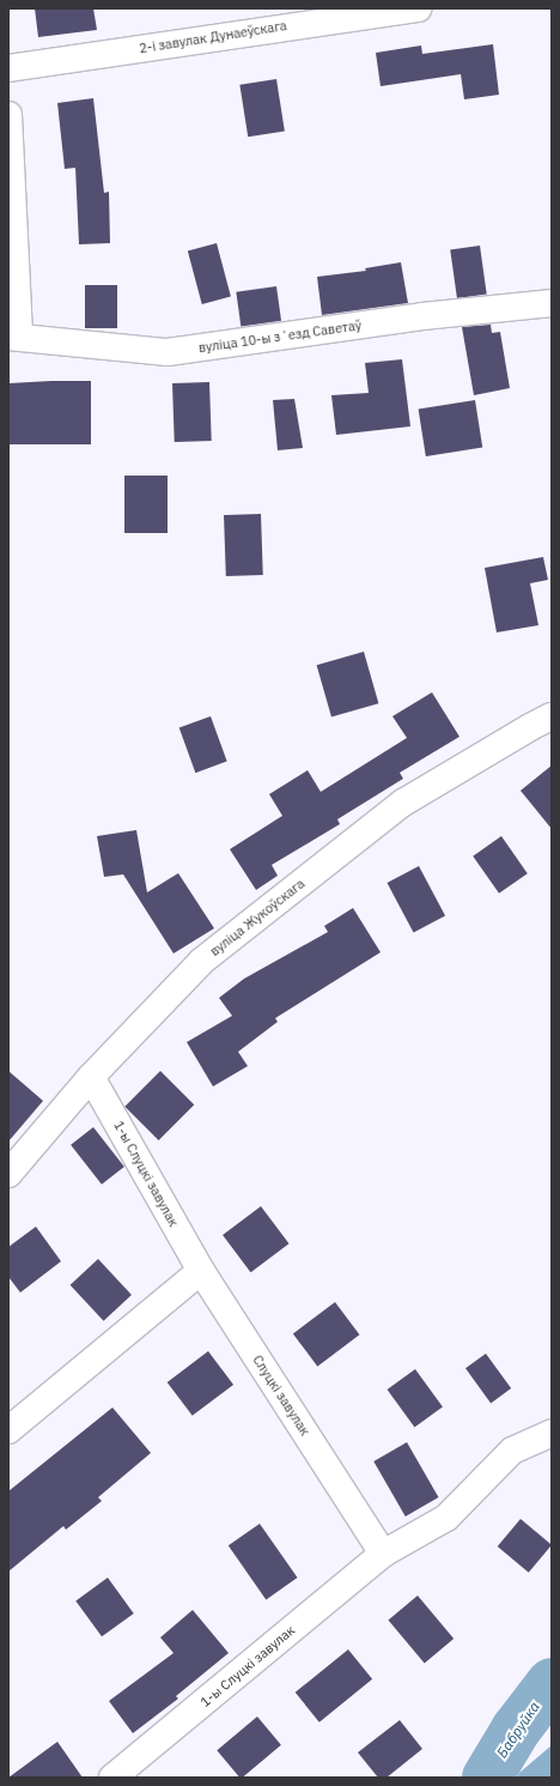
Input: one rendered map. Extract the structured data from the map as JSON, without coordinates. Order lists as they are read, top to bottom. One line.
{"streets":{"street":["2-і завулак Дунаеўскага","вуліца 10-ы зʼезд Саветаў","вуліца Жукоўскага","1-ы Слуцкі завулак","Слуцкі завулак"]},"crossings":[["вуліца Жукоўскага","1-ы Слуцкі завулак"],["1-ы Слуцкі завулак","Слуцкі завулак"]],"water":["Бабруйка"]}
